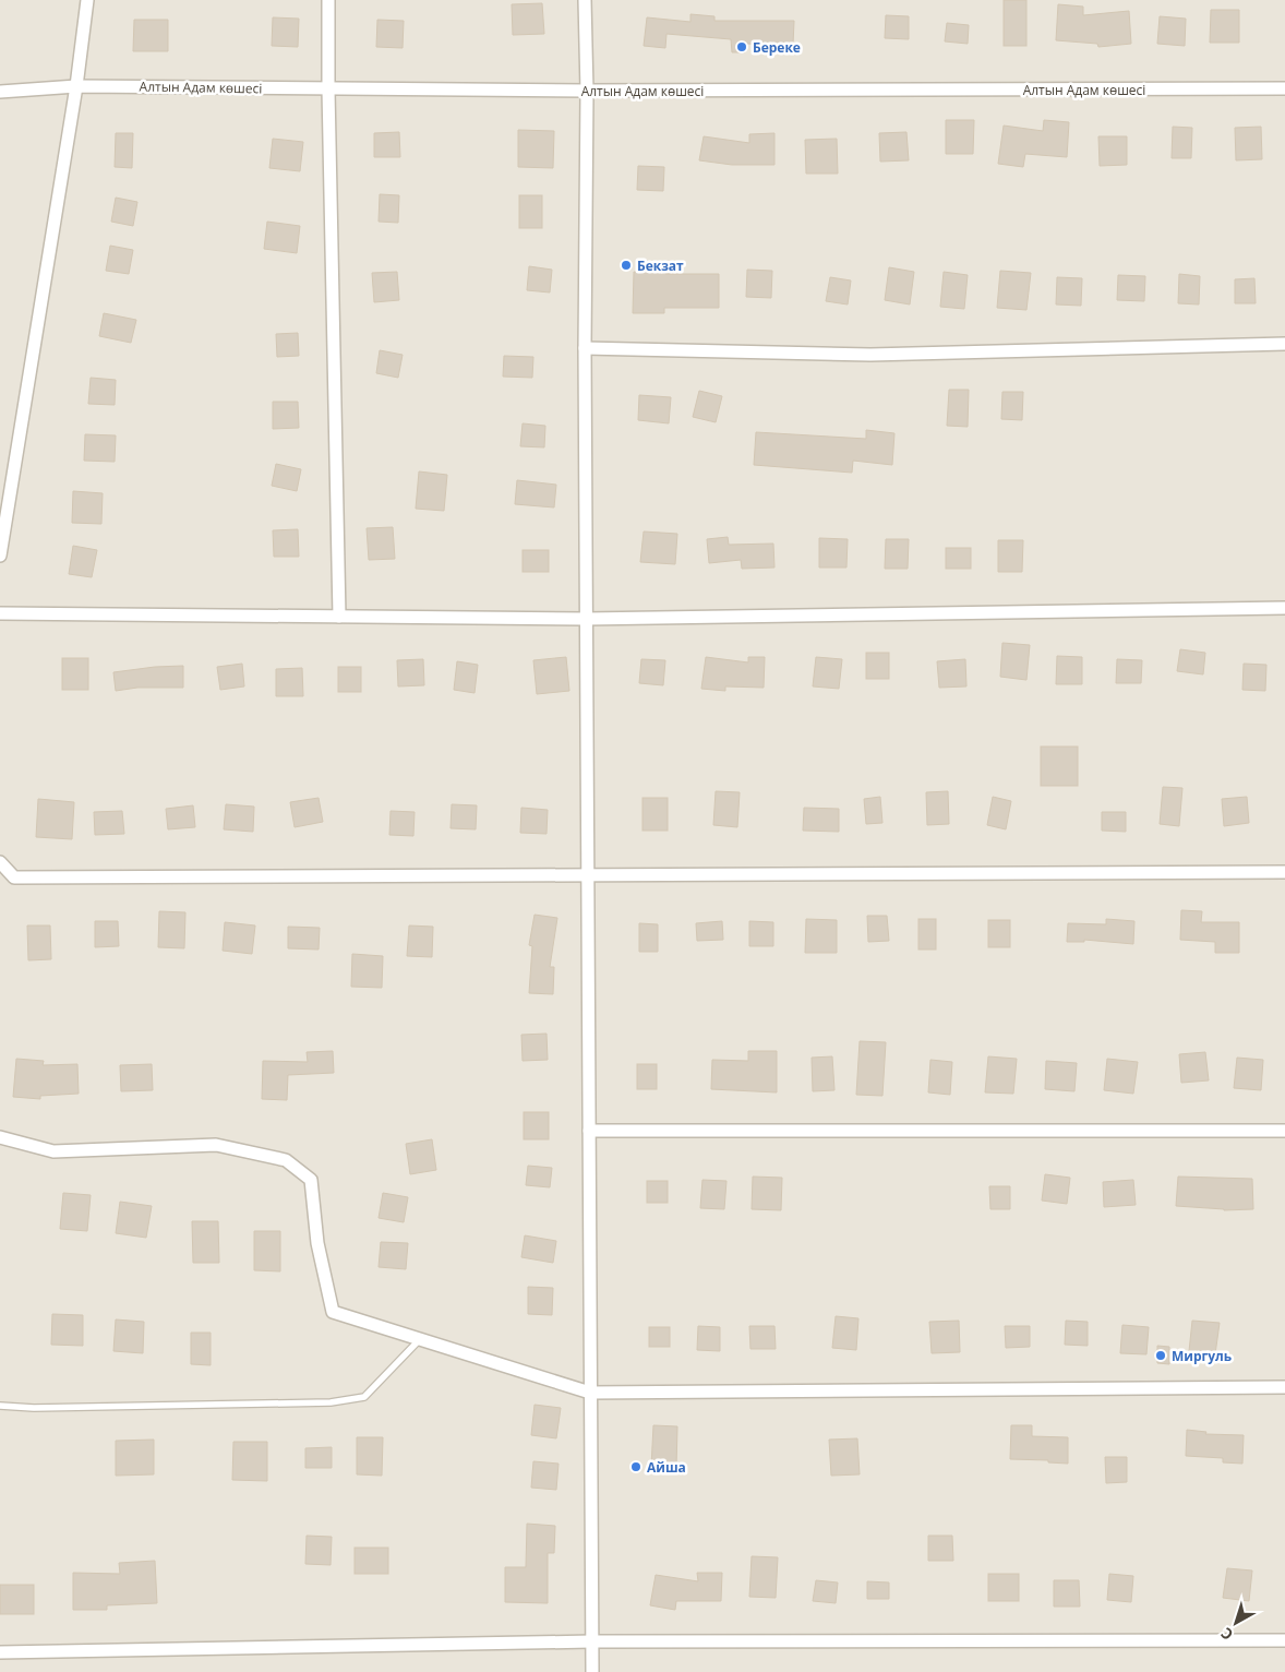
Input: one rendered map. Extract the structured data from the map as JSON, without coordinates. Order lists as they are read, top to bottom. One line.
{"streets":{"street":["Алтын Адам көшесі"]},"places":["Береке","Бекзат","Миргуль","Айша"],"north":"bottom left"}
